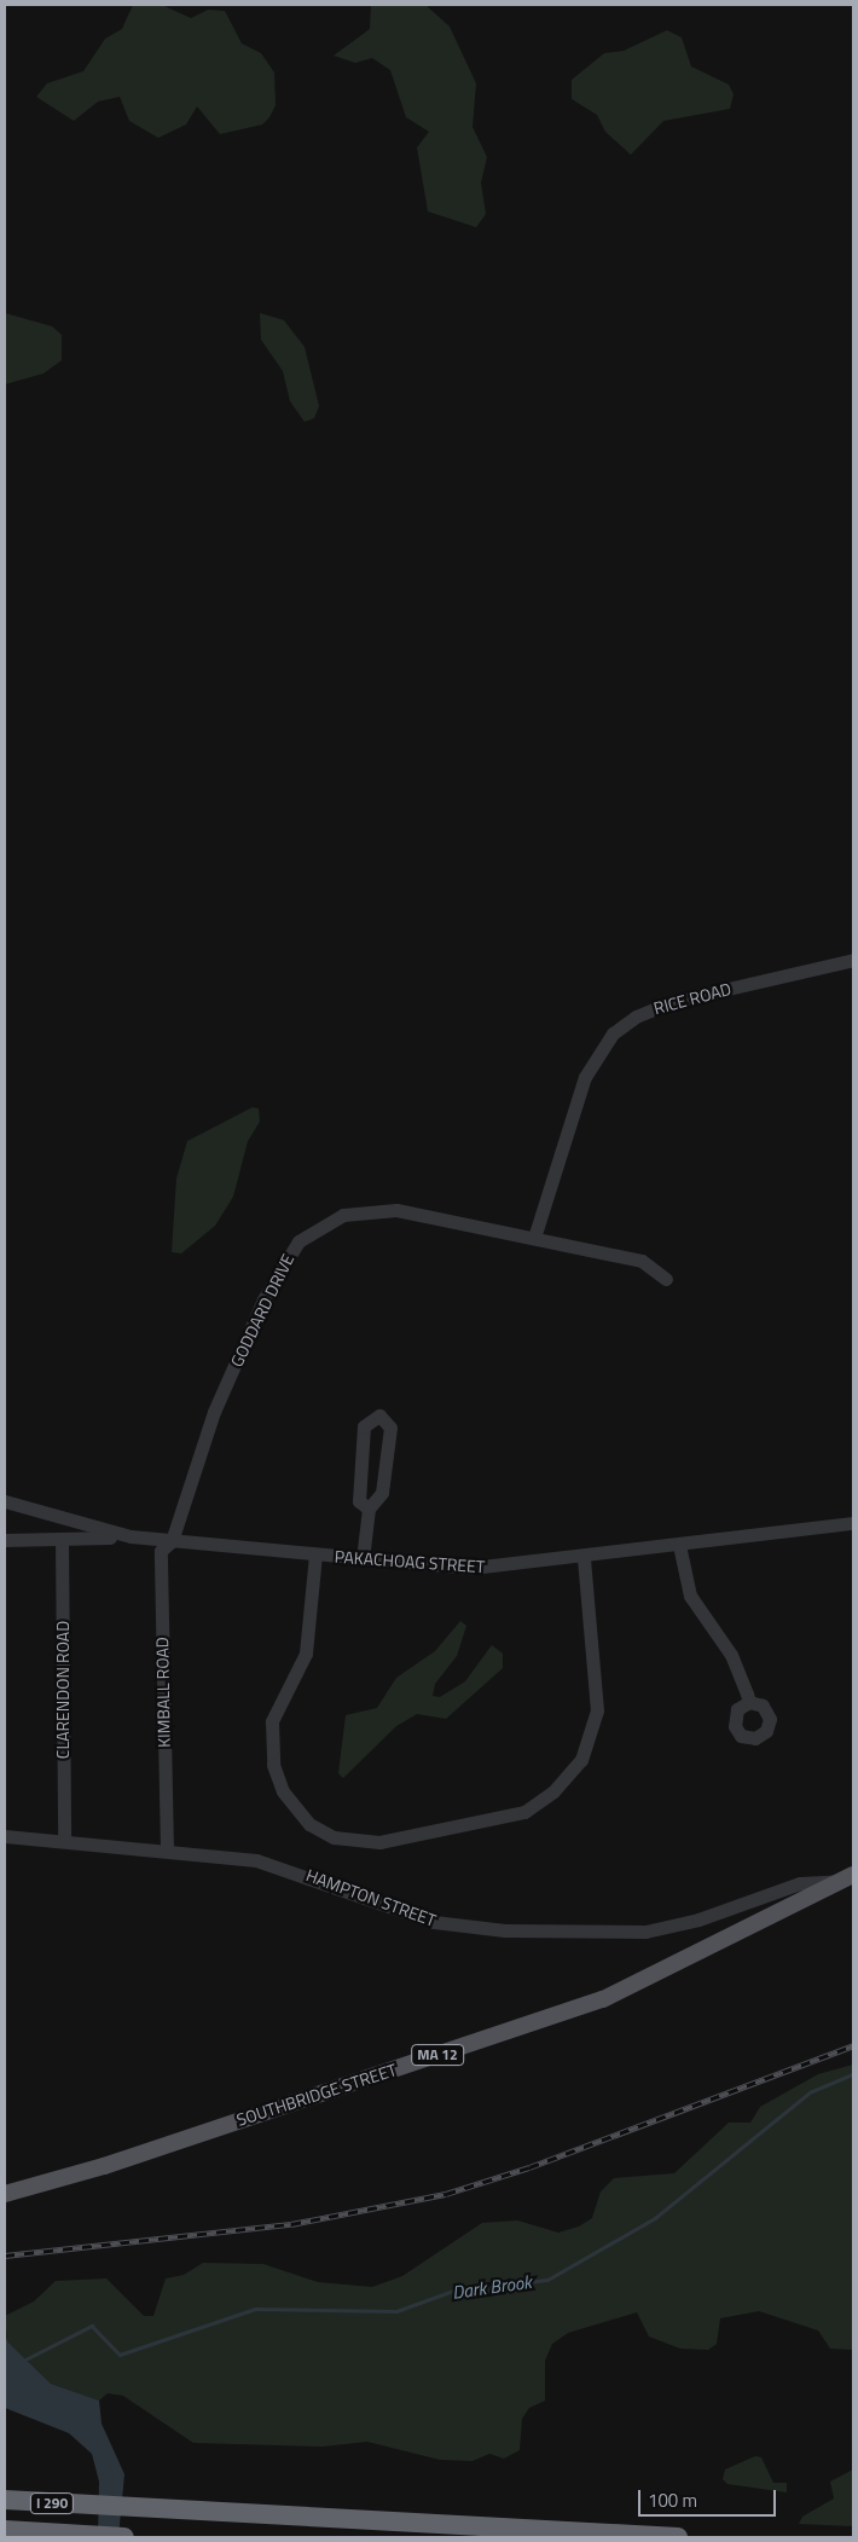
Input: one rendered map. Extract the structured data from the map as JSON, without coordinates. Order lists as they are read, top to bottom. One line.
{"streets":{"highway":["I 290"],"main road":["MA 12","SOUTHBRIDGE STREET"],"street":["RICE ROAD","GODDARD DRIVE","PAKACHOAG STREET","CLARENDON ROAD","KIMBALL ROAD","HAMPTON STREET"]},"crossings":[["RICE ROAD","GODDARD DRIVE"],["GODDARD DRIVE","PAKACHOAG STREET"],["GODDARD DRIVE","KIMBALL ROAD"],["PAKACHOAG STREET","KIMBALL ROAD"],["CLARENDON ROAD","HAMPTON STREET"],["KIMBALL ROAD","HAMPTON STREET"],["HAMPTON STREET","SOUTHBRIDGE STREET"]],"water":["Dark Brook"],"scale_bar":"100 m"}
